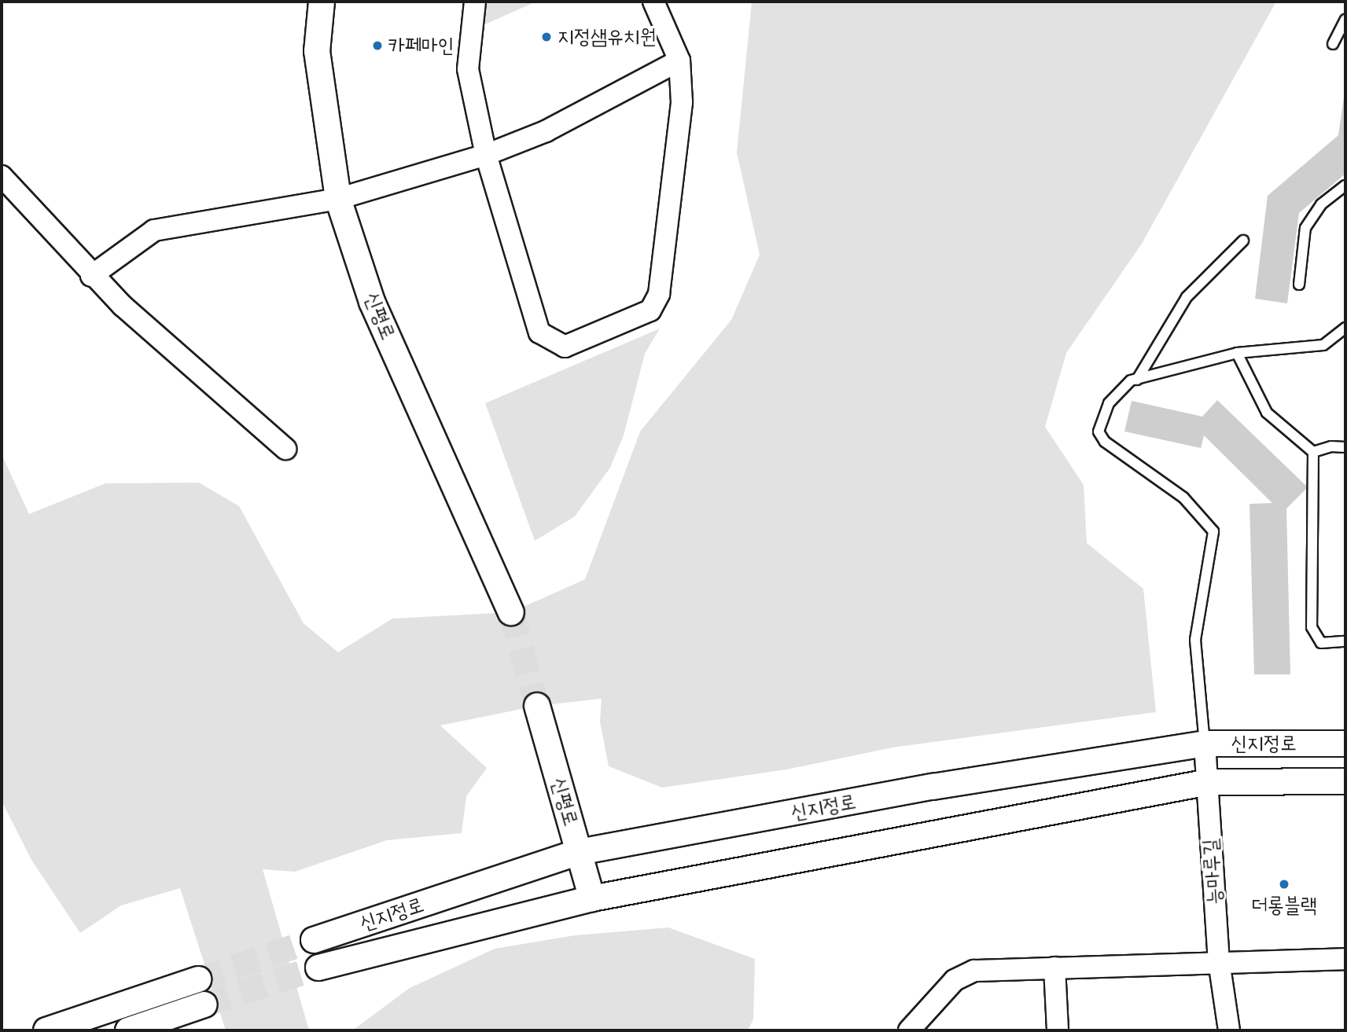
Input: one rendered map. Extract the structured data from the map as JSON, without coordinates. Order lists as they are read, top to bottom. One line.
{"streets":{"street":["신평로","신지정로","능마루길"]},"crossings":[["신평로","신지정로"],["신지정로","능마루길"]],"places":["지정샘유치원","카페마인","더롱블랙"]}
